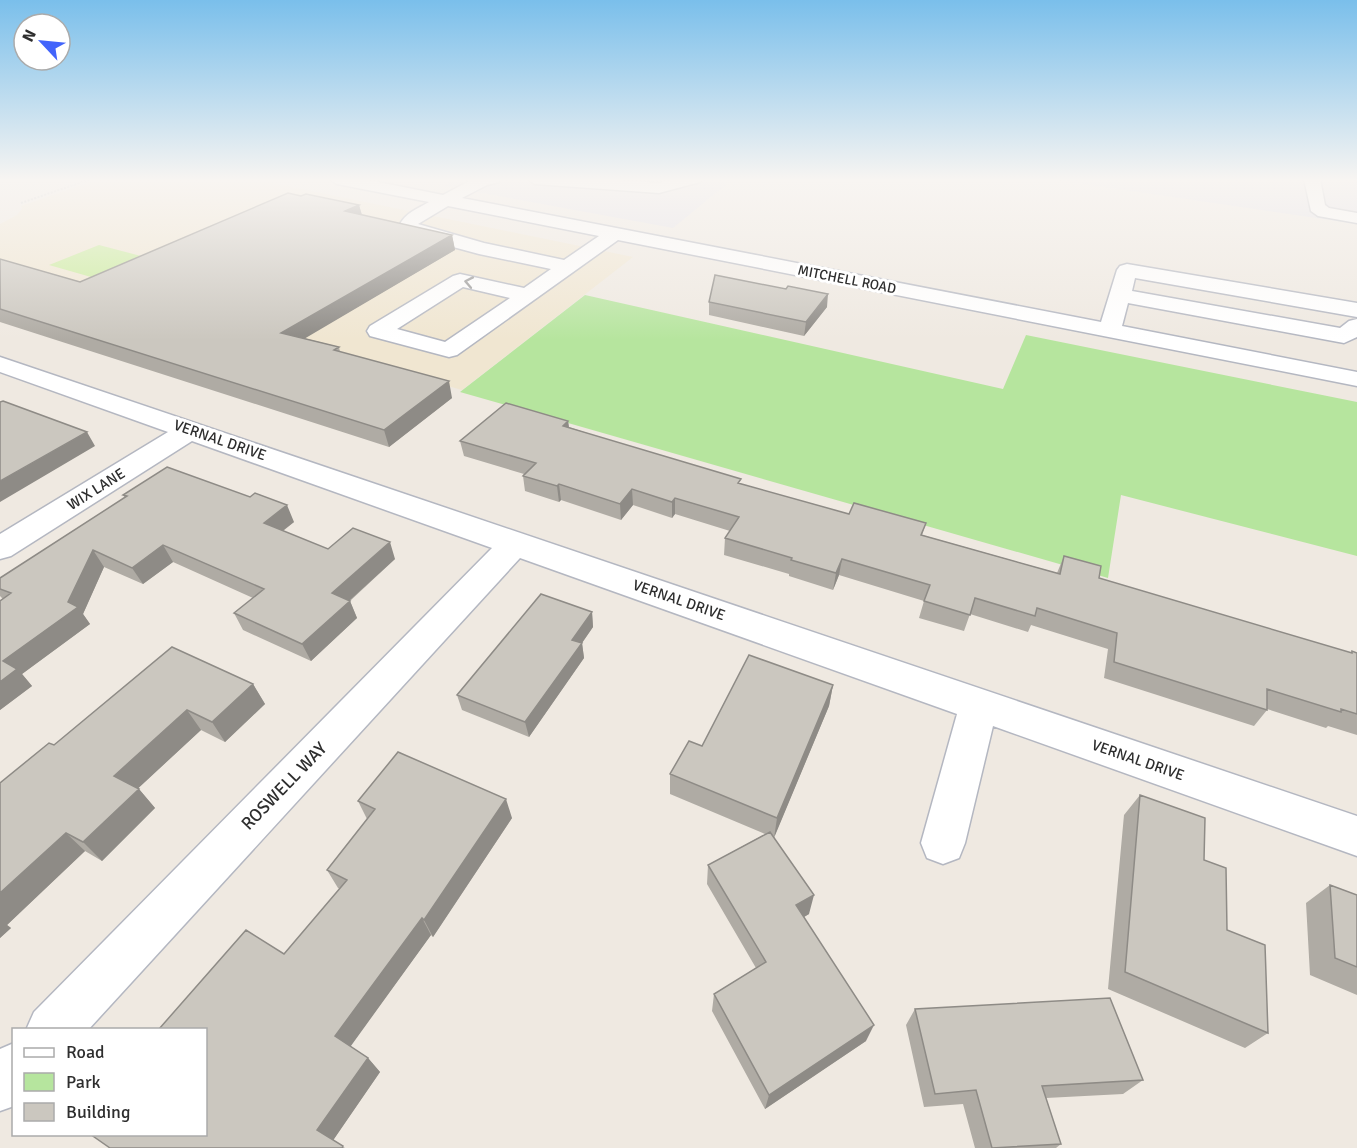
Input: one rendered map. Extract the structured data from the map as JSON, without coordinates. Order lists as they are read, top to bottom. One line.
{"streets":{"street":["MITCHELL ROAD","VERNAL DRIVE","WIX LANE","ROSWELL WAY"]},"crossings":[["VERNAL DRIVE","WIX LANE"],["VERNAL DRIVE","ROSWELL WAY"]],"legend":["Road","Park","Building"],"north":"top left"}
